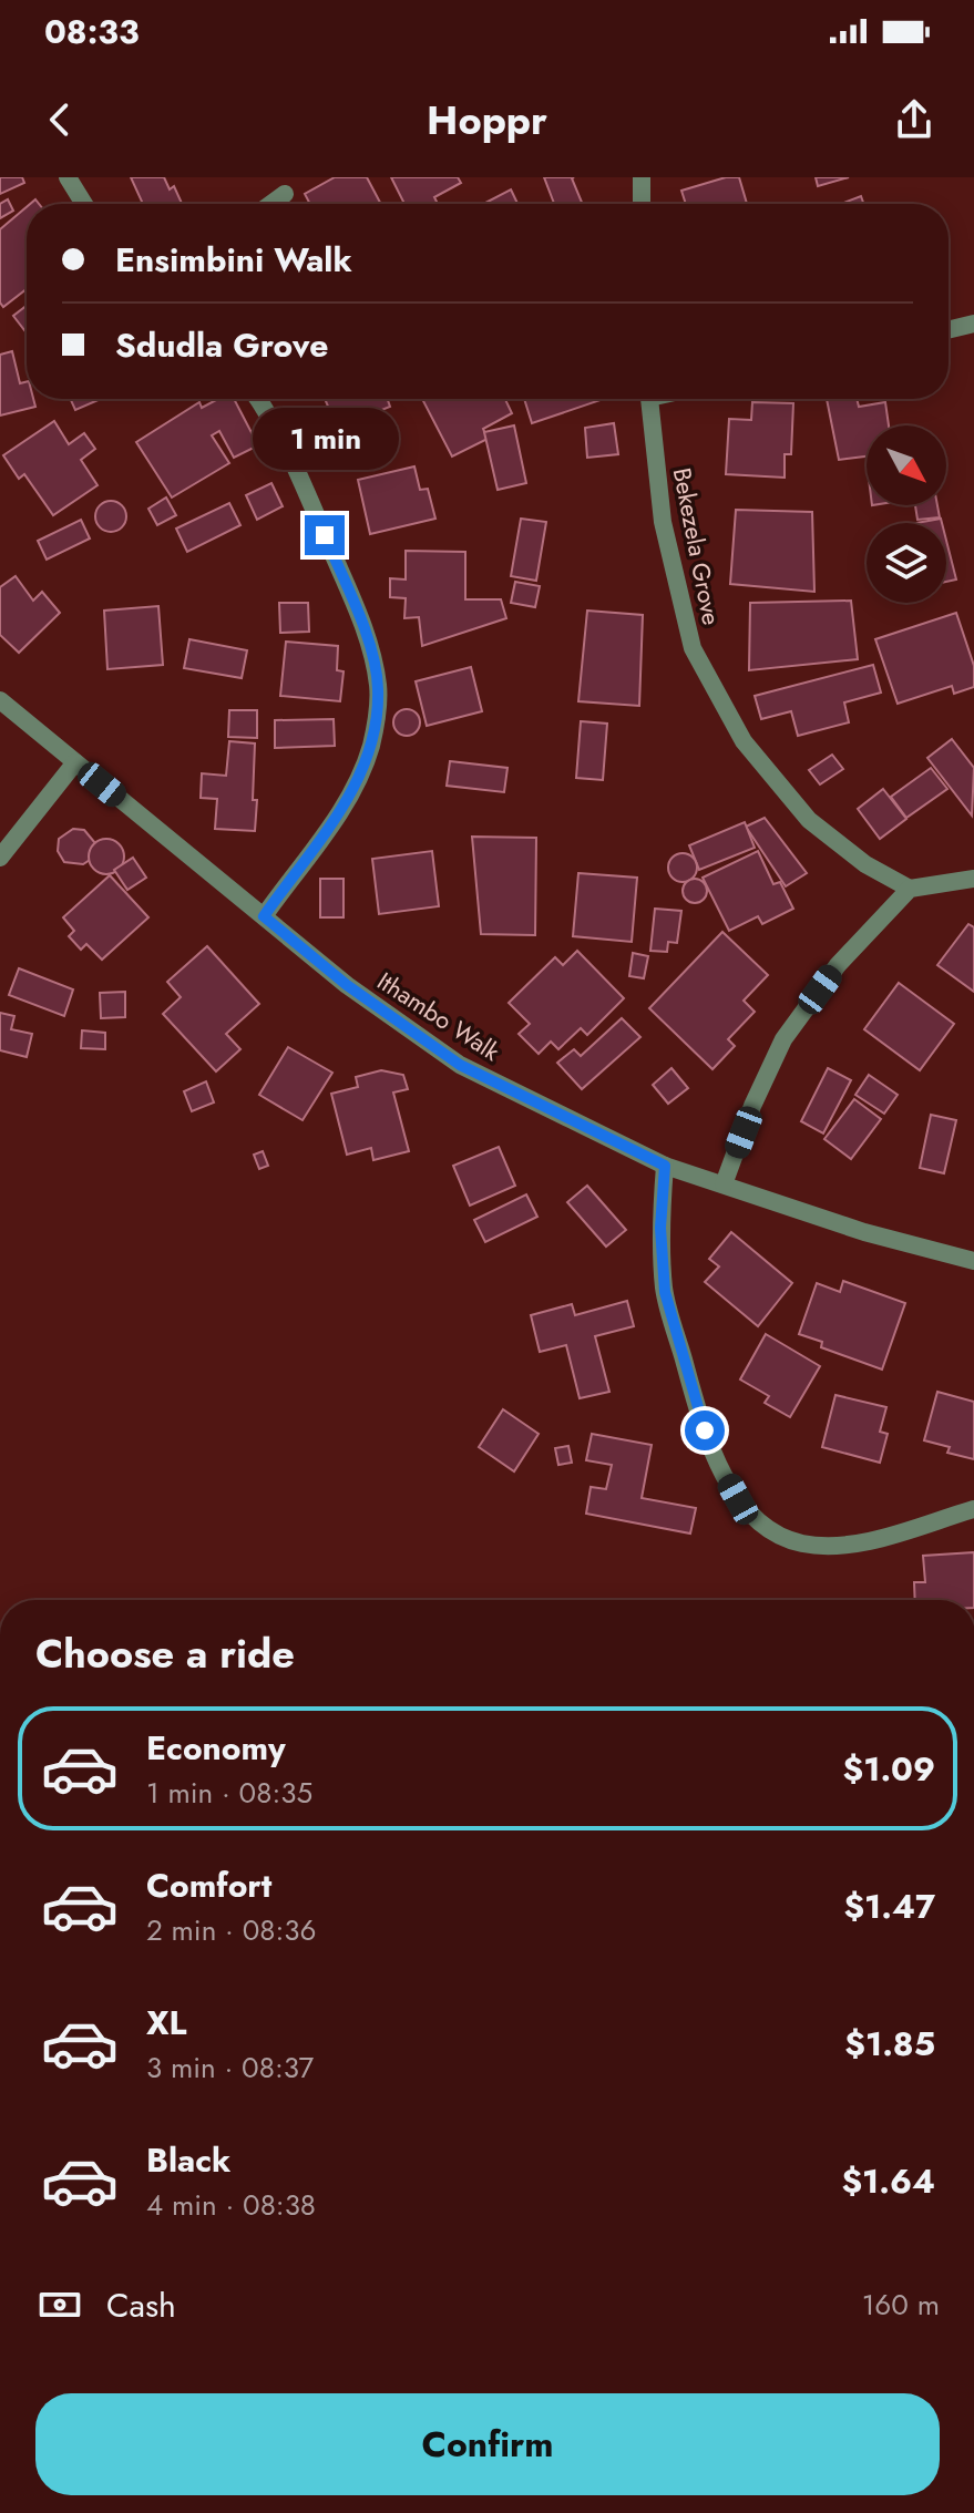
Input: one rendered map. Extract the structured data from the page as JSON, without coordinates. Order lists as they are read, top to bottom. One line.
{"streets":{"street":["Bekezela Grove","Ithambo Walk"]},"north":"bottom right","page":{"status":"08:33","header":"Hoppr","banner":["Ensimbini Walk","Sdudla Grove"],"bubble":"1 min","heading":"Choose a ride","list":[{"name":"Economy","note":"1 min · 08:35","value":"$1.09"},{"name":"Comfort","note":"2 min · 08:36","value":"$1.47"},{"name":"XL","note":"3 min · 08:37","value":"$1.85"},{"name":"Black","note":"4 min · 08:38","value":"$1.64"}],"pay":["Cash","160 m"],"buttons":"Confirm"}}
